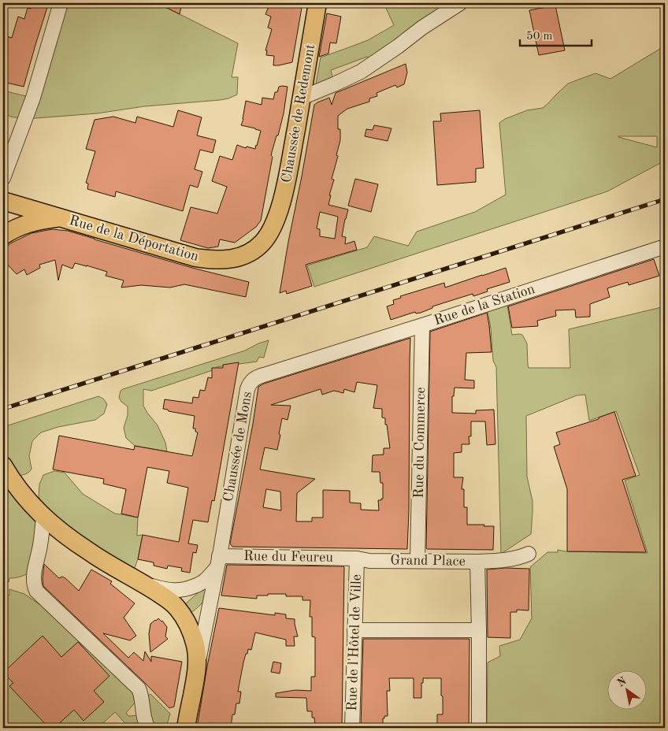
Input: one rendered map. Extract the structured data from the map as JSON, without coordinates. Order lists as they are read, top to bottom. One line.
{"streets":{"main road":["Chaussée de Redemont","Rue de la Déportation","Chaussée de Mons"],"street":["Rue de la Station","Rue du Commerce","Rue du Feureu","Grand Place","Rue de l'Hôtel de Ville"]},"crossings":[["Chaussée de Redemont","Rue de la Déportation"],["Rue de la Station","Rue du Commerce"],["Rue de la Station","Chaussée de Mons"],["Rue du Commerce","Grand Place"],["Chaussée de Mons","Rue du Feureu"],["Rue du Feureu","Grand Place"],["Rue du Feureu","Rue de l'Hôtel de Ville"],["Grand Place","Rue de l'Hôtel de Ville"]],"scale_bar":"50 m","north":"top left"}
